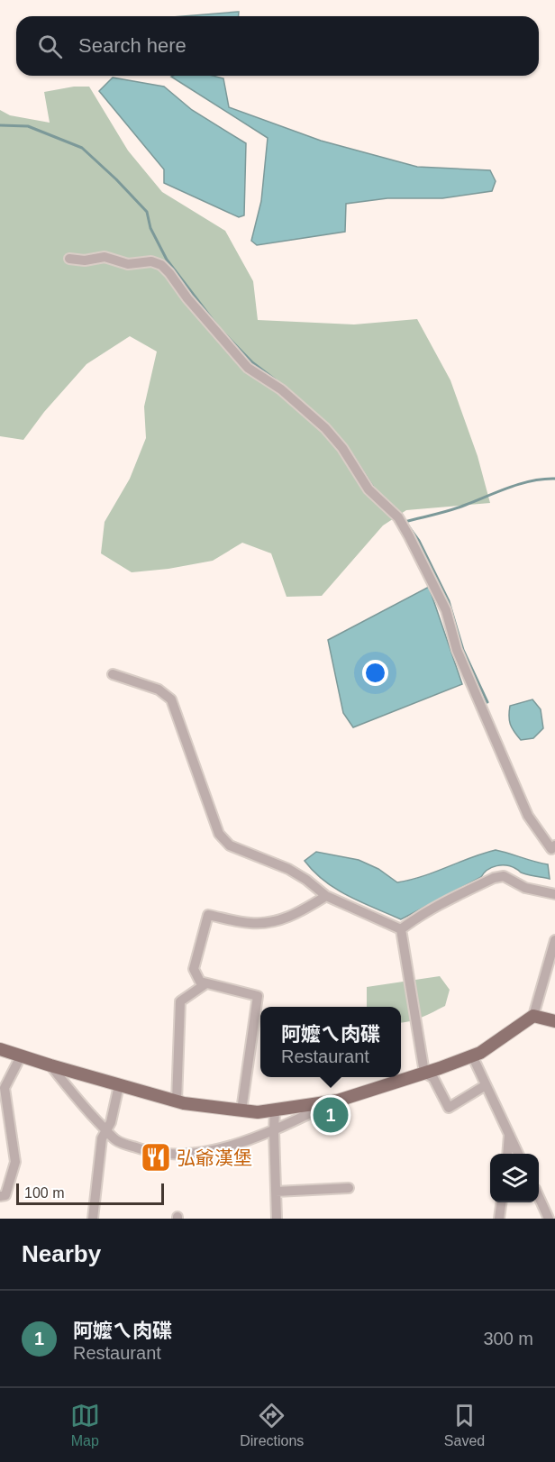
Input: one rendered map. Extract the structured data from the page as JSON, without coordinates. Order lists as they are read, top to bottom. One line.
{"places":{"restaurant":["弘爺漢堡"]},"scale_bar":"100 m","page":{"search":"Search here","popup":["阿嬤ㄟ肉碟","Restaurant"],"pins":"1","scale":"100 m","heading":"Nearby","list":[{"mark":"1","name":"阿嬤ㄟ肉碟","note":"Restaurant","value":"300 m"}],"nav":["Map","Directions","Saved"]}}
